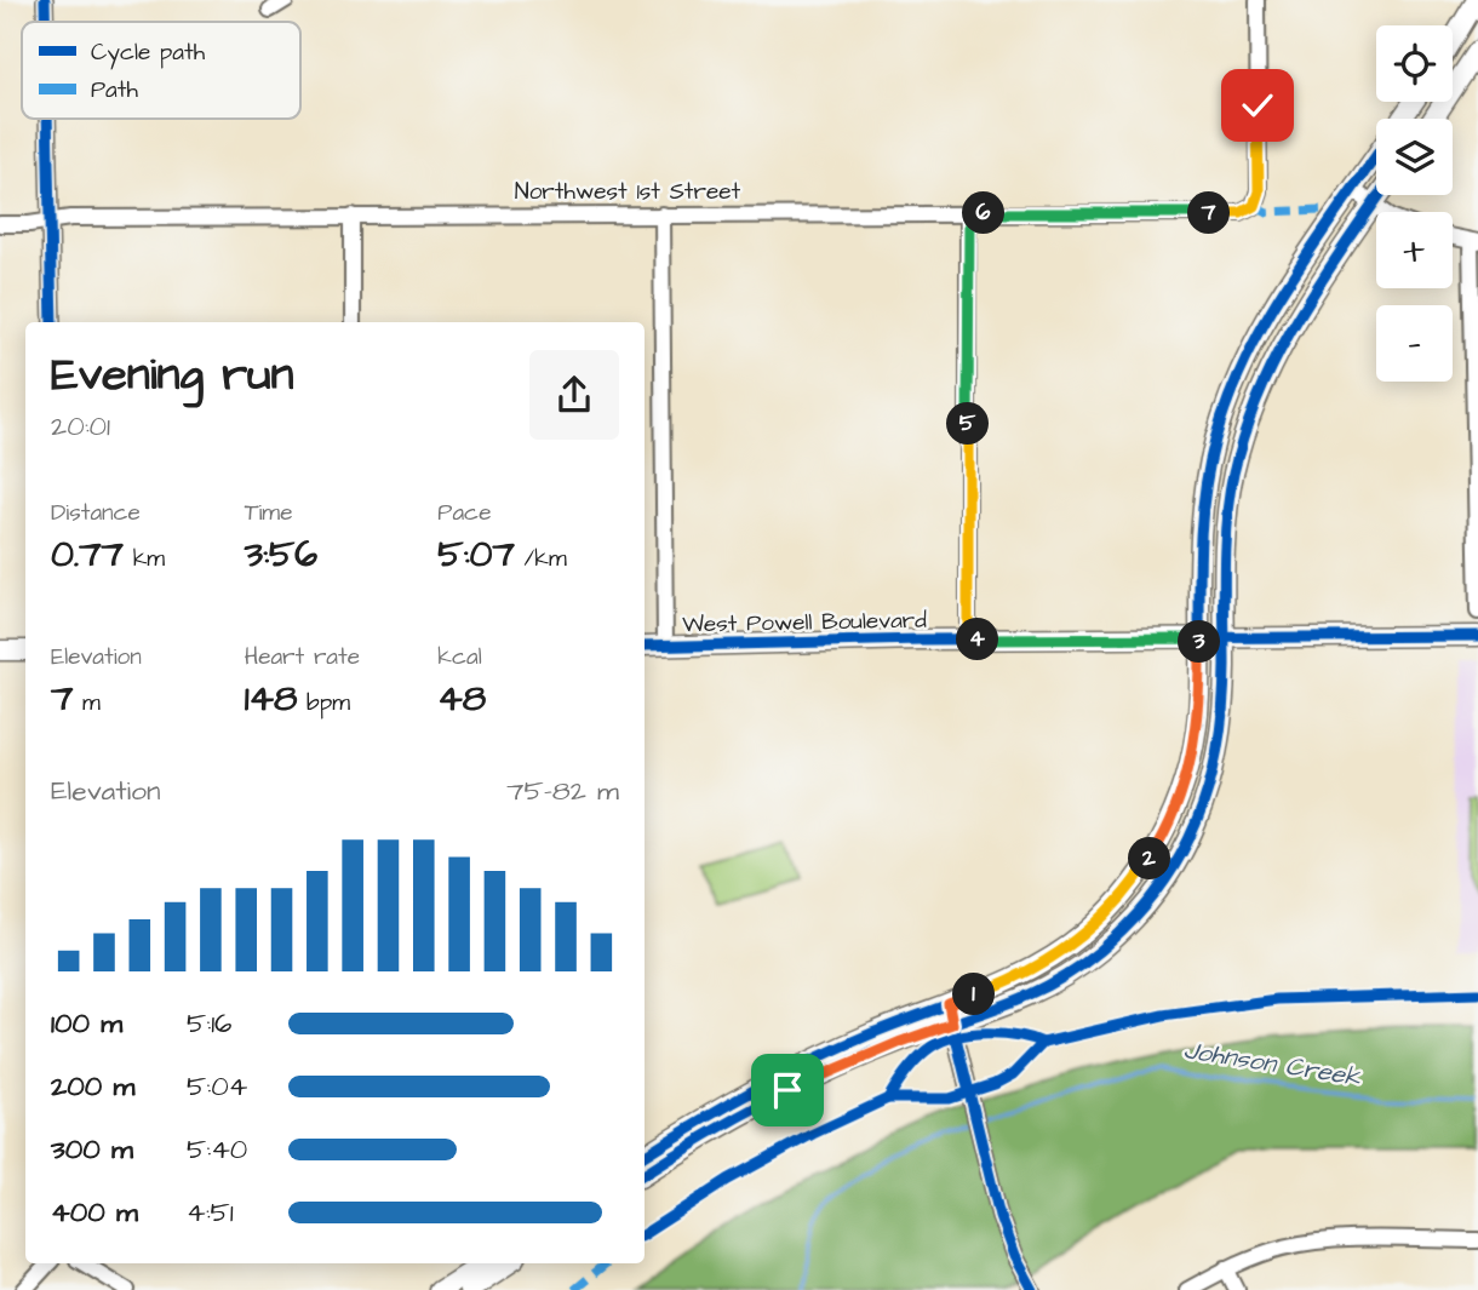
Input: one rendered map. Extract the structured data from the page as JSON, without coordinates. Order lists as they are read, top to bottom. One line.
{"streets":{"main road":["West Powell Boulevard"],"street":["Northwest 1st Street"]},"water":["Johnson Creek"],"legend":["Cycle path","Path"],"page":{"map_buttons":["+","−"],"pins":["6","7","5","4","3","2","1"],"heading":["Evening run","20:01"],"stats":[["Distance","0.77 km"],["Time","3:56"],["Pace","5:07 /km"],["Elevation","7 m"],["Heart rate","148 bpm"],["kcal","48"]],"chart":["Elevation","75–82 m"],"list":[{"name":"100 m","note":"5:16"},{"name":"200 m","note":"5:04"},{"name":"300 m","note":"5:40"},{"name":"400 m","note":"4:51"}]}}
